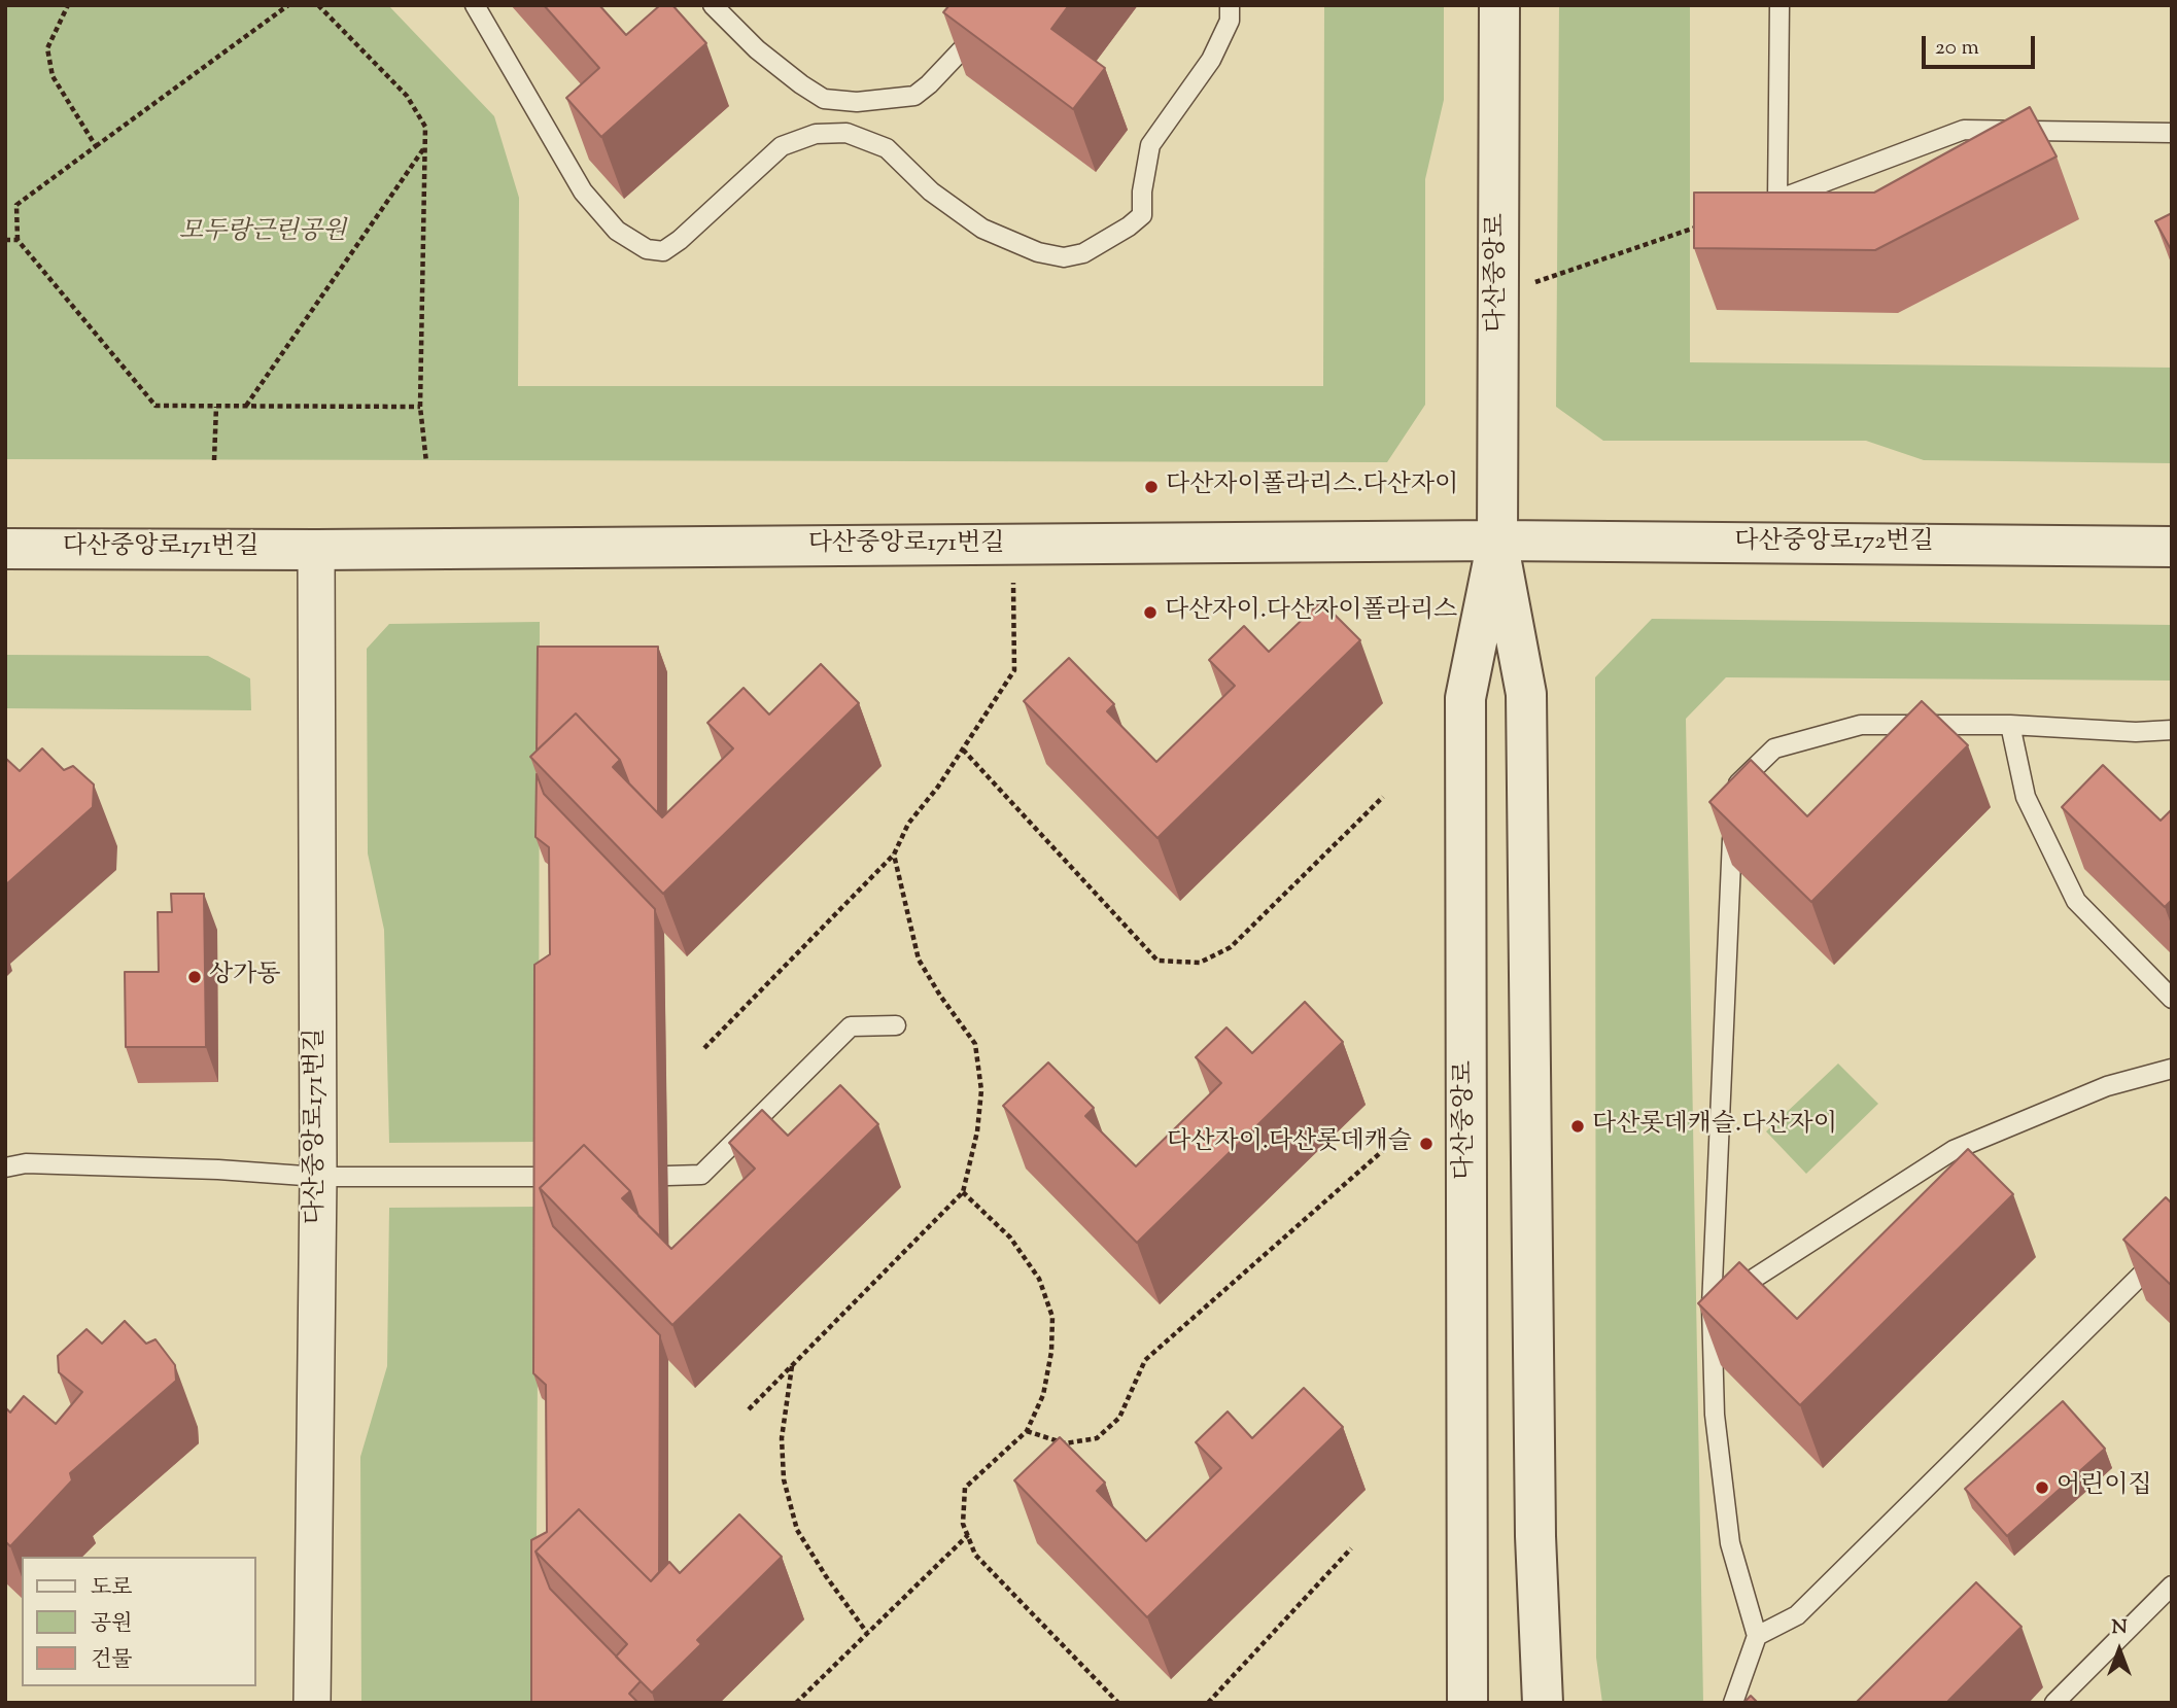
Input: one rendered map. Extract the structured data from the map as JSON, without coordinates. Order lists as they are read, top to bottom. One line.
{"streets":{"street":["다산중앙로","다산중앙로172번길","다산중앙로171번길"]},"crossings":[["다산중앙로","다산중앙로172번길"],["다산중앙로","다산중앙로171번길"],["다산중앙로172번길","다산중앙로171번길"]],"parks":["모두랑근린공원"],"places":["다산자이폴라리스.다산자이","다산자이.다산자이폴라리스","상가동","다산롯데캐슬.다산자이","다산자이.다산롯데캐슬","어린이집"],"legend":["도로","공원","건물"],"scale_bar":"20 m","north":"top"}
